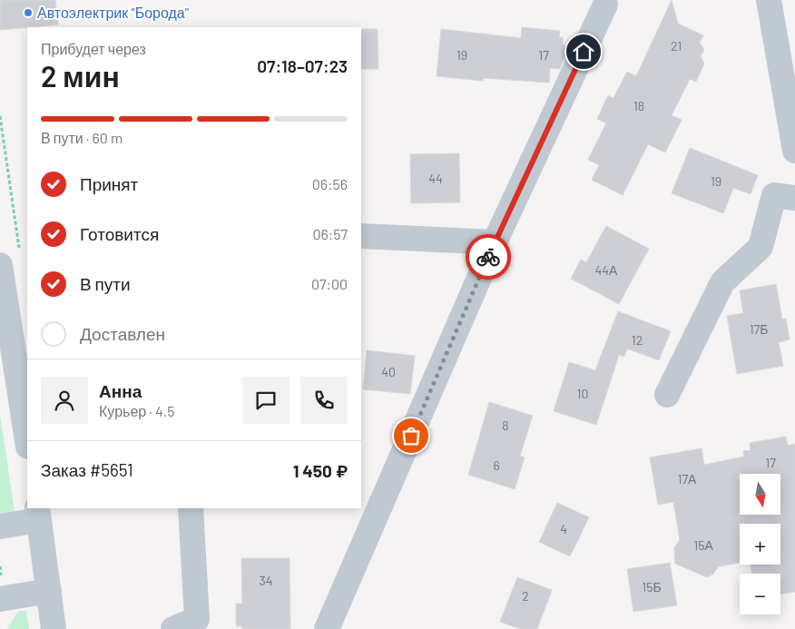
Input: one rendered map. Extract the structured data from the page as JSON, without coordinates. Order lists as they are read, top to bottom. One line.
{"places":["Автоэлектрик \"Борода\""],"house_numbers":["21","19","17","18","44","19","44А","17Б","12","40","10","8","17","6","17А","4","15А","34","15Б","2"],"north":"bottom","page":{"heading":["2 мин","Прибудет через","07:18–07:23"],"panel":["Анна","Курьер · 4.5","Заказ #5651","1 450 ₽"],"bar":"В пути · 60 m","list":[["Принят","06:56"],["Готовится","06:57"],["В пути","07:00"],"Доставлен"],"map_buttons":["+","−"]}}
